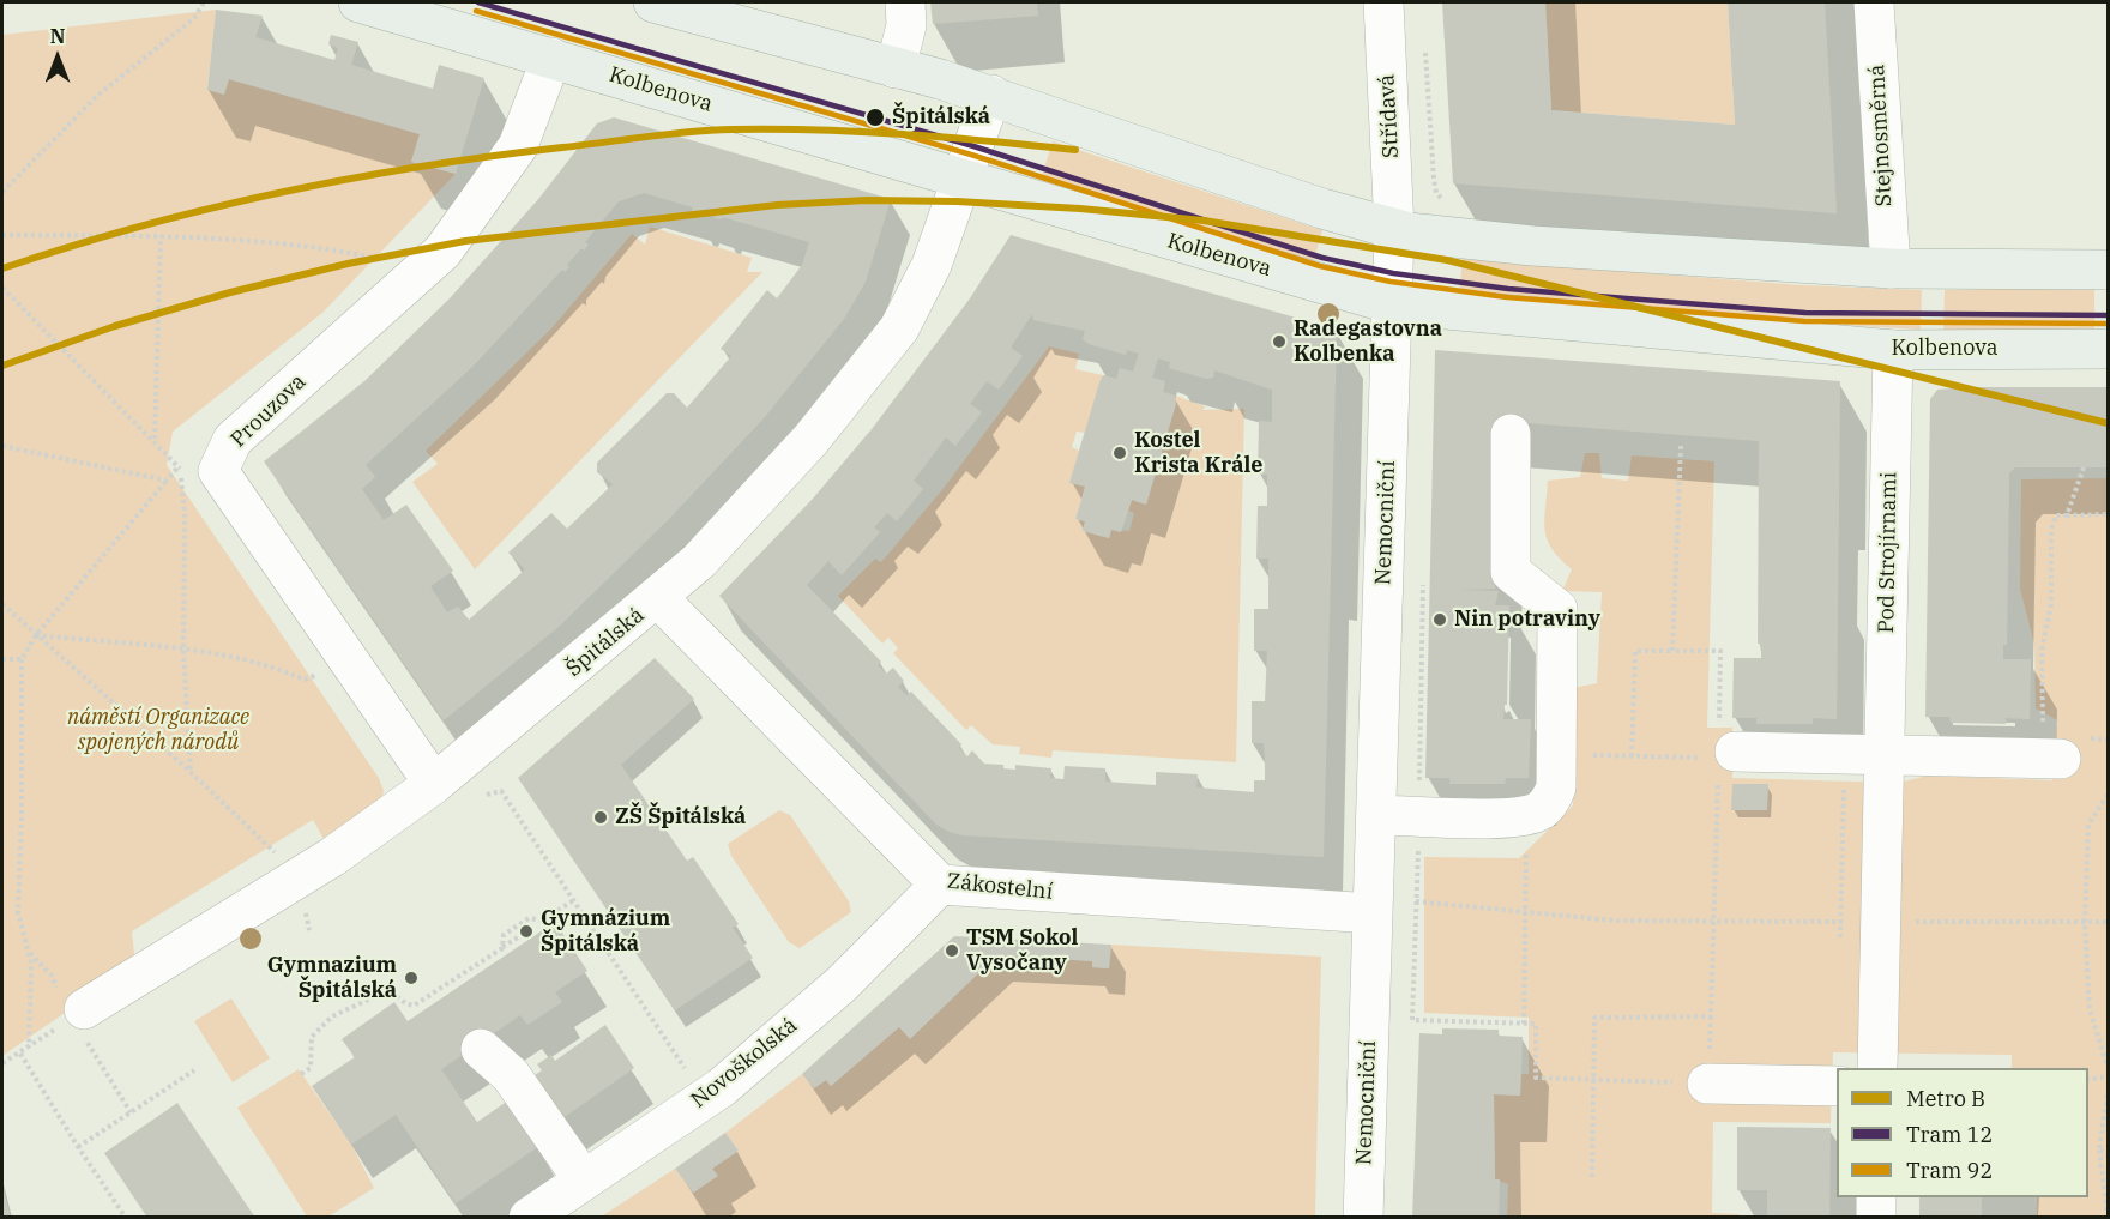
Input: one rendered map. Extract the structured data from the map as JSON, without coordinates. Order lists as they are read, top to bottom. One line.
{"streets":{"main road":["Kolbenova"],"street":["Střídavá","Stejnosměrná","Prouzova","Nemocniční","Pod Strojírnami","Špitálská","Zákostelní","Novoškolská"]},"crossings":[["Kolbenova","Prouzova"],["Kolbenova","Nemocniční"],["Kolbenova","Pod Strojírnami"],["Kolbenova","Špitálská"],["Střídavá","Nemocniční"],["Prouzova","Špitálská"],["Nemocniční","Zákostelní"],["Špitálská","Zákostelní"],["Zákostelní","Novoškolská"]],"parks":["náměstí Organizace spojených národů"],"places":["Špitálská","Radegastovna Kolbenka","Kostel Krista Krále","Nin potraviny","ZŠ Špitálská","Gymnázium Špitálská","TSM Sokol Vysočany","Gymnazium Špitálská"],"lines":["tram line 12","tram line 92","metro line B"],"legend":["Metro B","Tram 12","Tram 92"],"north":"top"}
